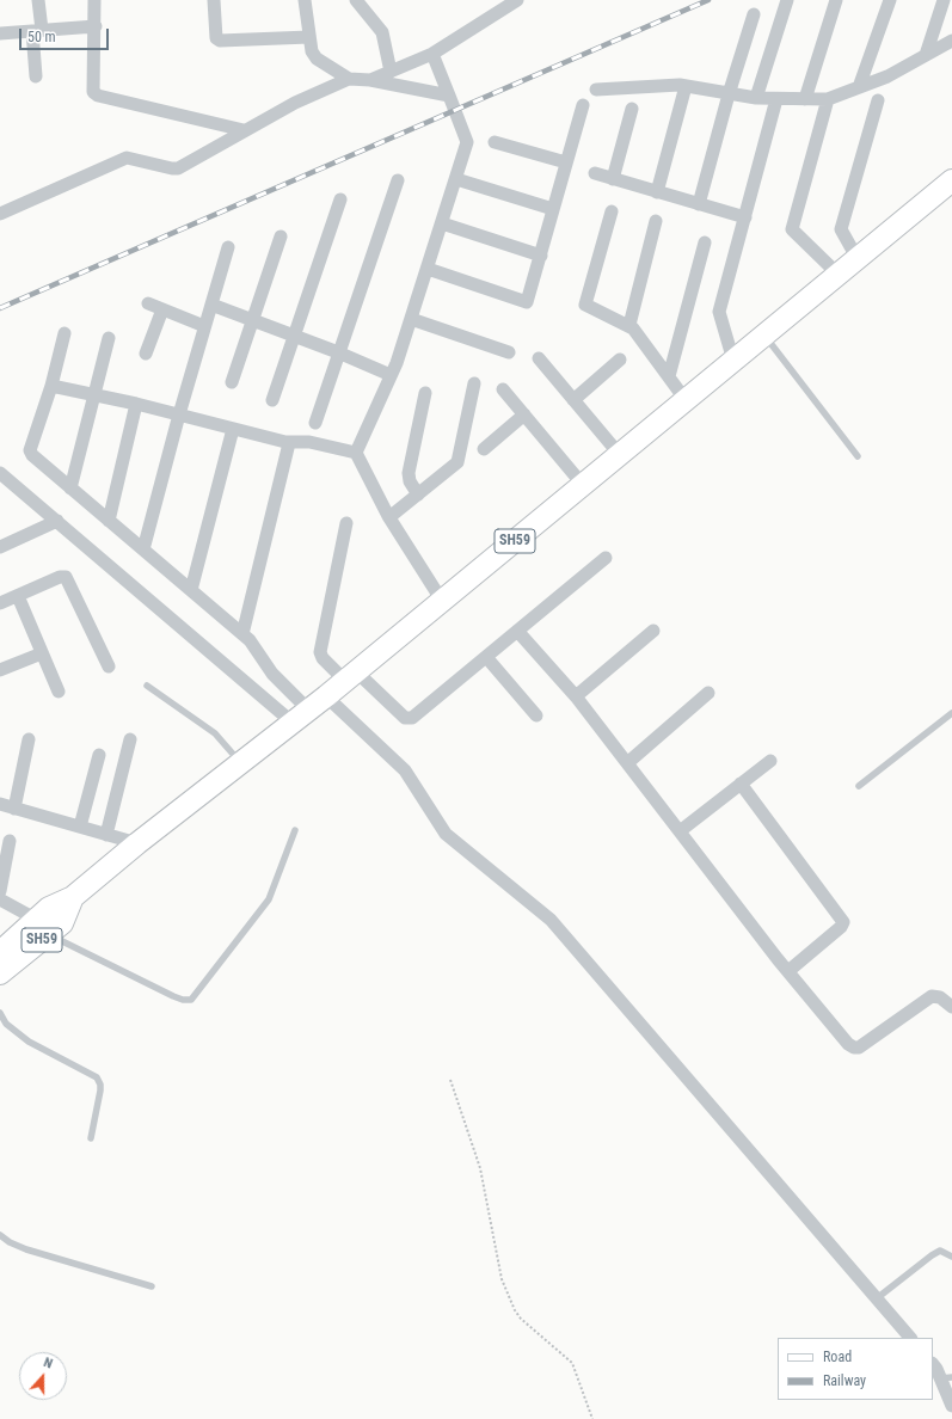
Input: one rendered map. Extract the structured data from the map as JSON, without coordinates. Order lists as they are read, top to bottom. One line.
{"streets":{"main road":["SH59"]},"legend":["Road","Railway"],"scale_bar":"50 m","north":"top"}
